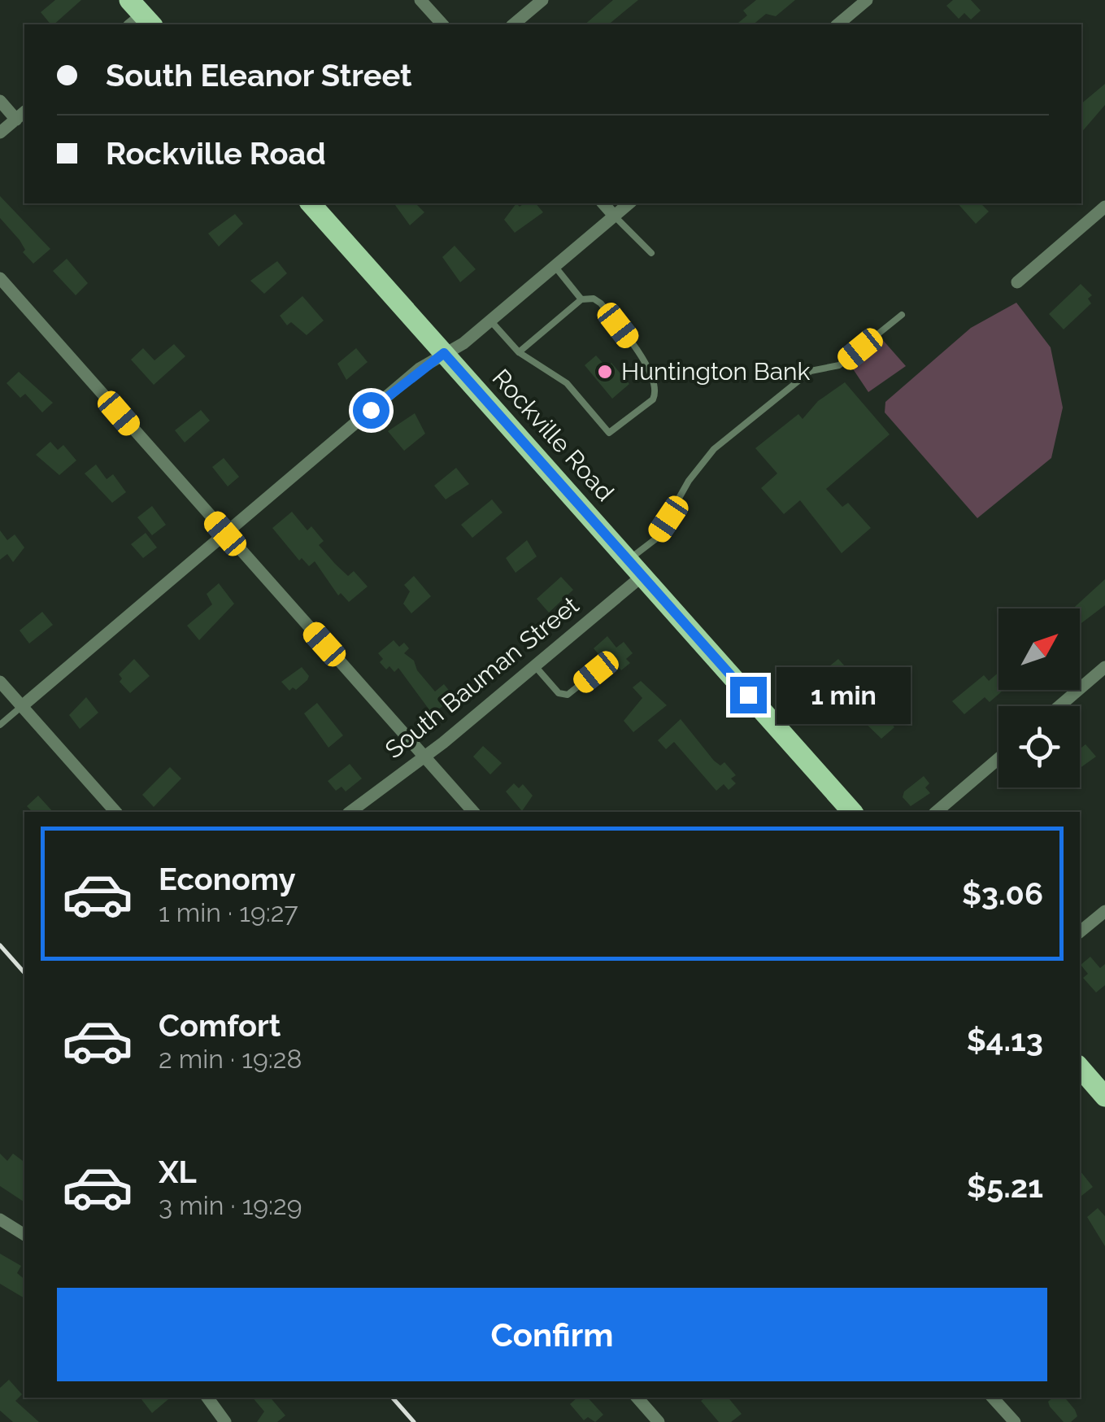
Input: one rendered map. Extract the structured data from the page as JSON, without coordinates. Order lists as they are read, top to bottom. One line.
{"streets":{"main road":["Rockville Road"],"street":["South Bauman Street"]},"crossings":[["Rockville Road","South Bauman Street"]],"places":["Huntington Bank"],"north":"top right","page":{"banner":["South Eleanor Street","Rockville Road"],"bubble":"1 min","list":[{"name":"Economy","note":"1 min · 19:27","value":"$3.06"},{"name":"Comfort","note":"2 min · 19:28","value":"$4.13"},{"name":"XL","note":"3 min · 19:29","value":"$5.21"}],"buttons":"Confirm"}}
